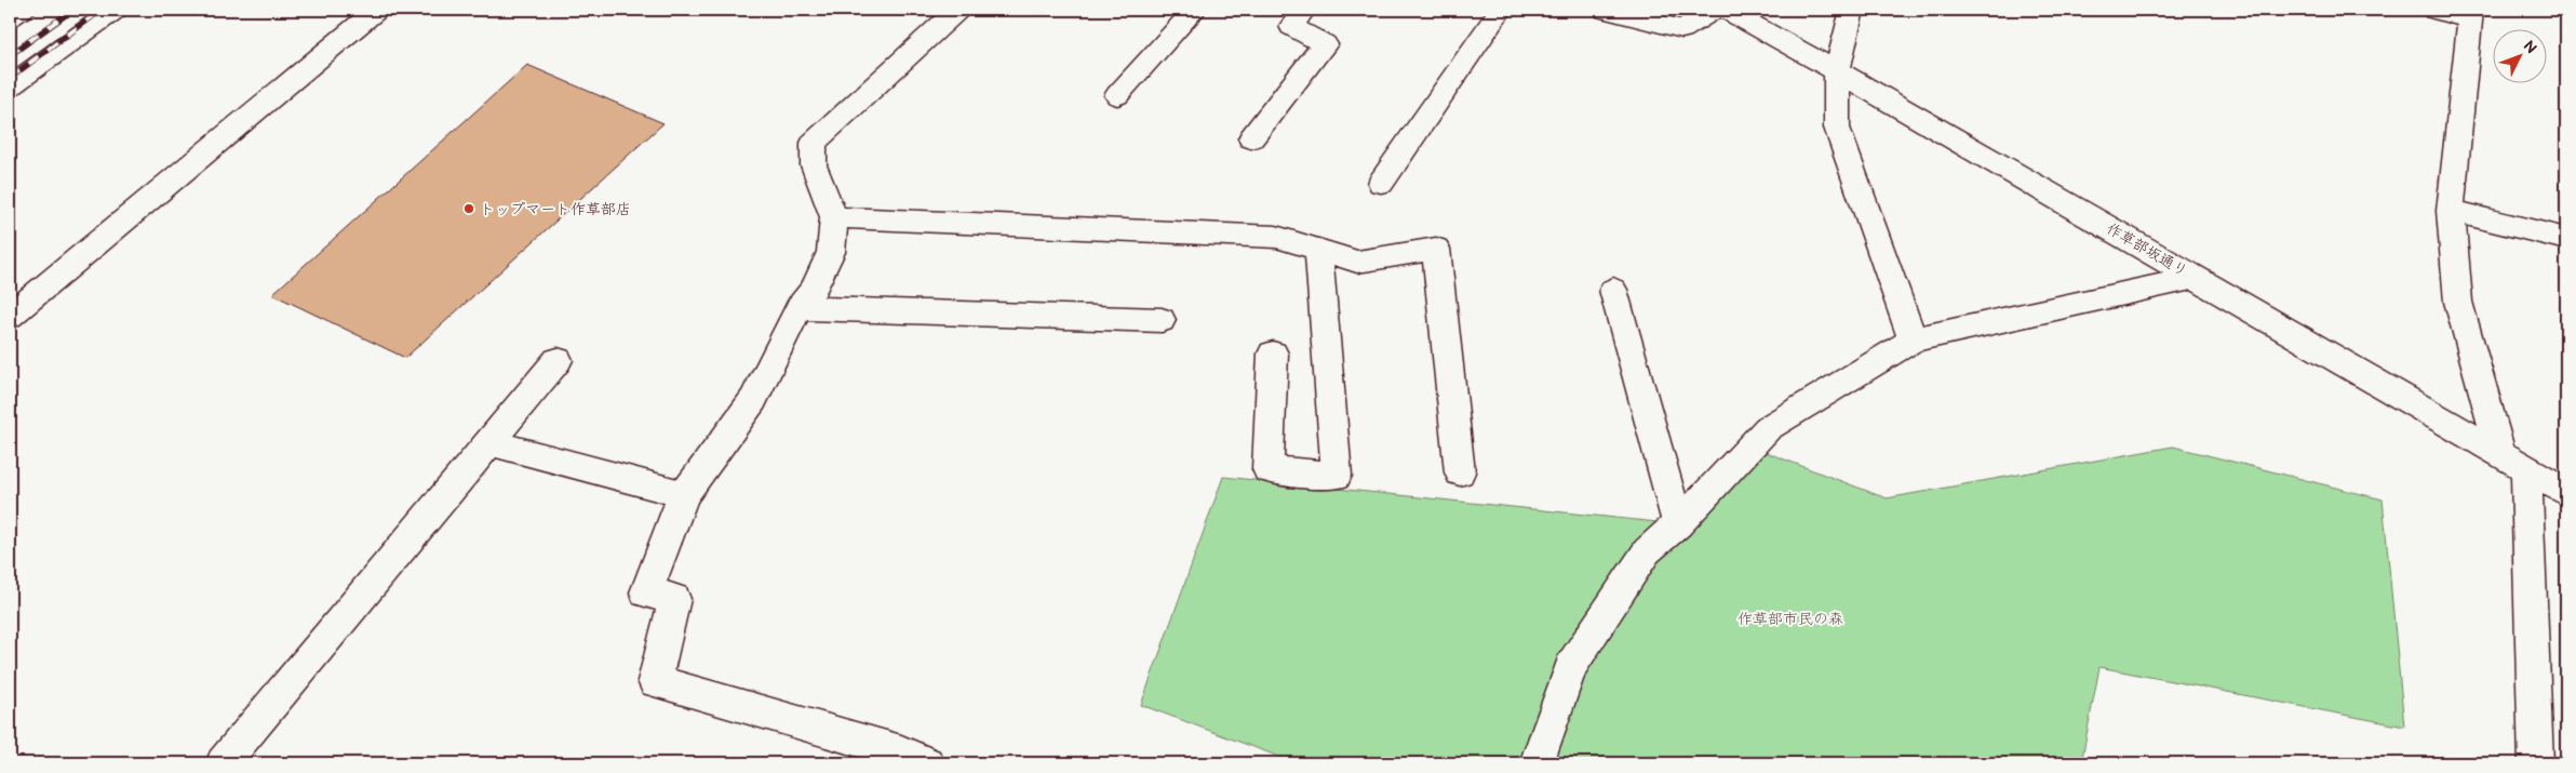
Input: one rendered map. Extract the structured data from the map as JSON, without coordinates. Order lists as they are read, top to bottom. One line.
{"streets":{"main road":["作草部坂通り"]},"parks":["作草部市民の森"],"places":["トップマート作草部店"],"north":"top right"}
